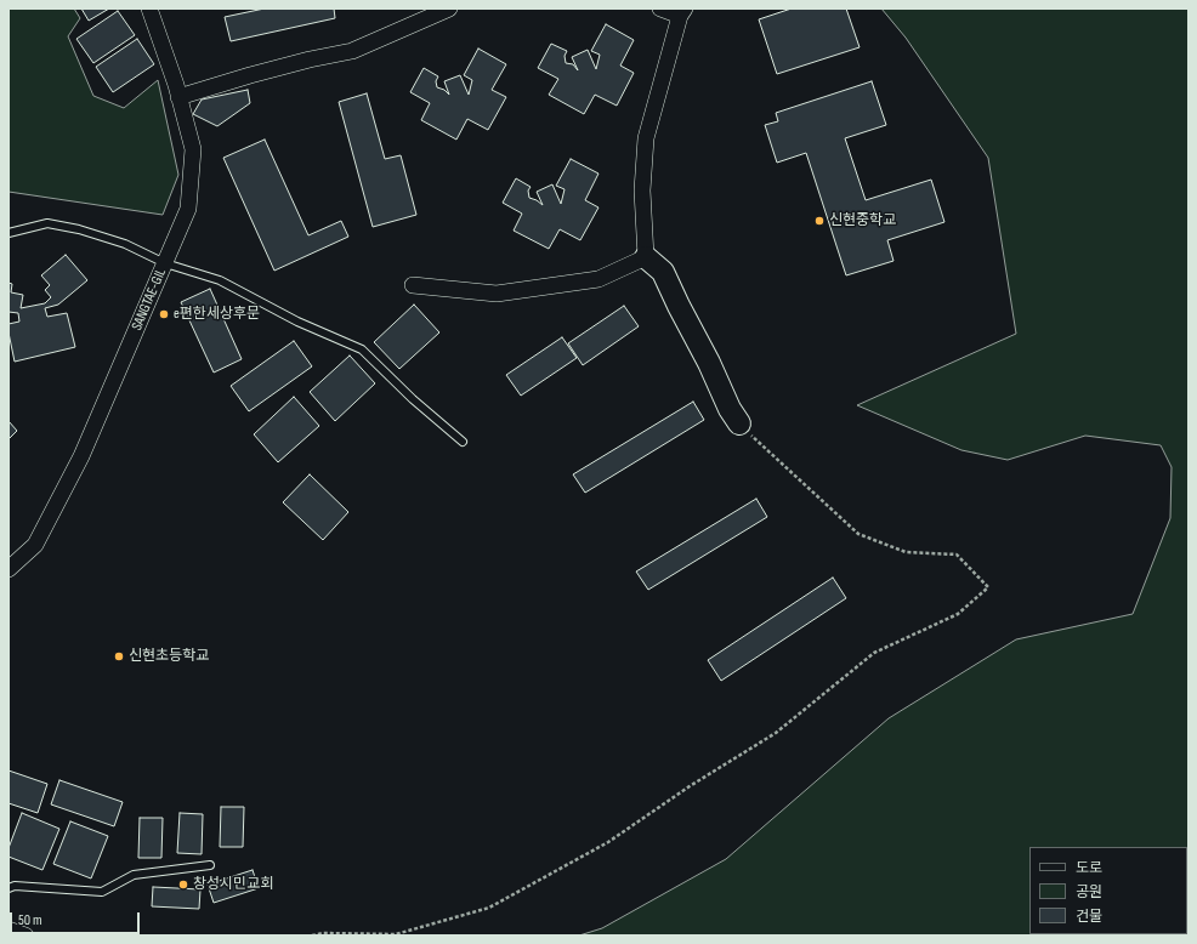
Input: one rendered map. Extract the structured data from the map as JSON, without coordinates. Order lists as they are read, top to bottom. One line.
{"streets":{"street":["SANGTAE-GIL"]},"places":["신현중학교","e편한세상후문","신현초등학교","창성시민교회"],"legend":["도로","공원","건물"],"scale_bar":"50 m"}
